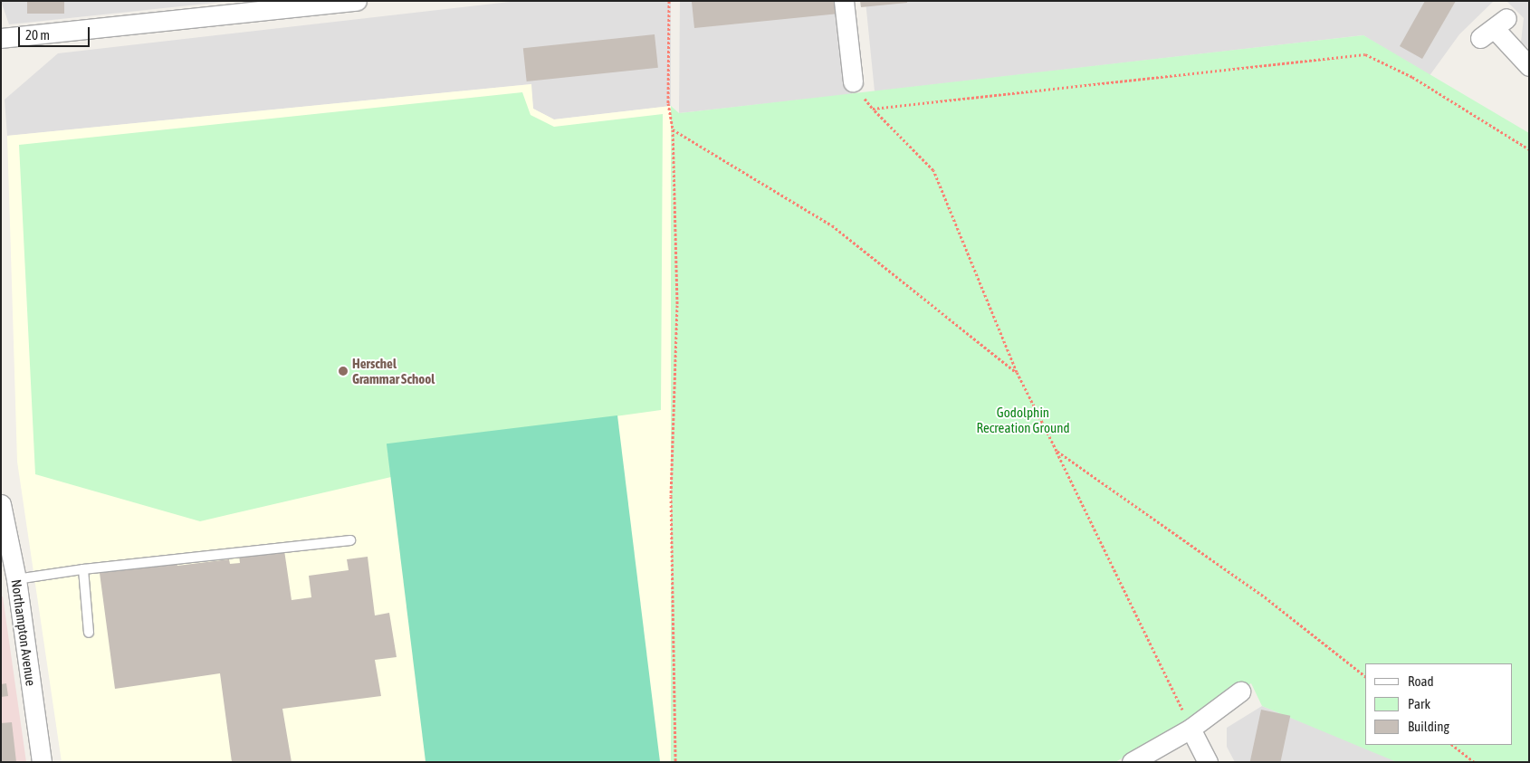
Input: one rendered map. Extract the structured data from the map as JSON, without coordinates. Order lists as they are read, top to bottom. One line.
{"streets":{"street":["Northampton Avenue"]},"parks":["Godolphin Recreation Ground"],"places":["Herschel Grammar School"],"legend":["Road","Park","Building"],"scale_bar":"20 m"}
